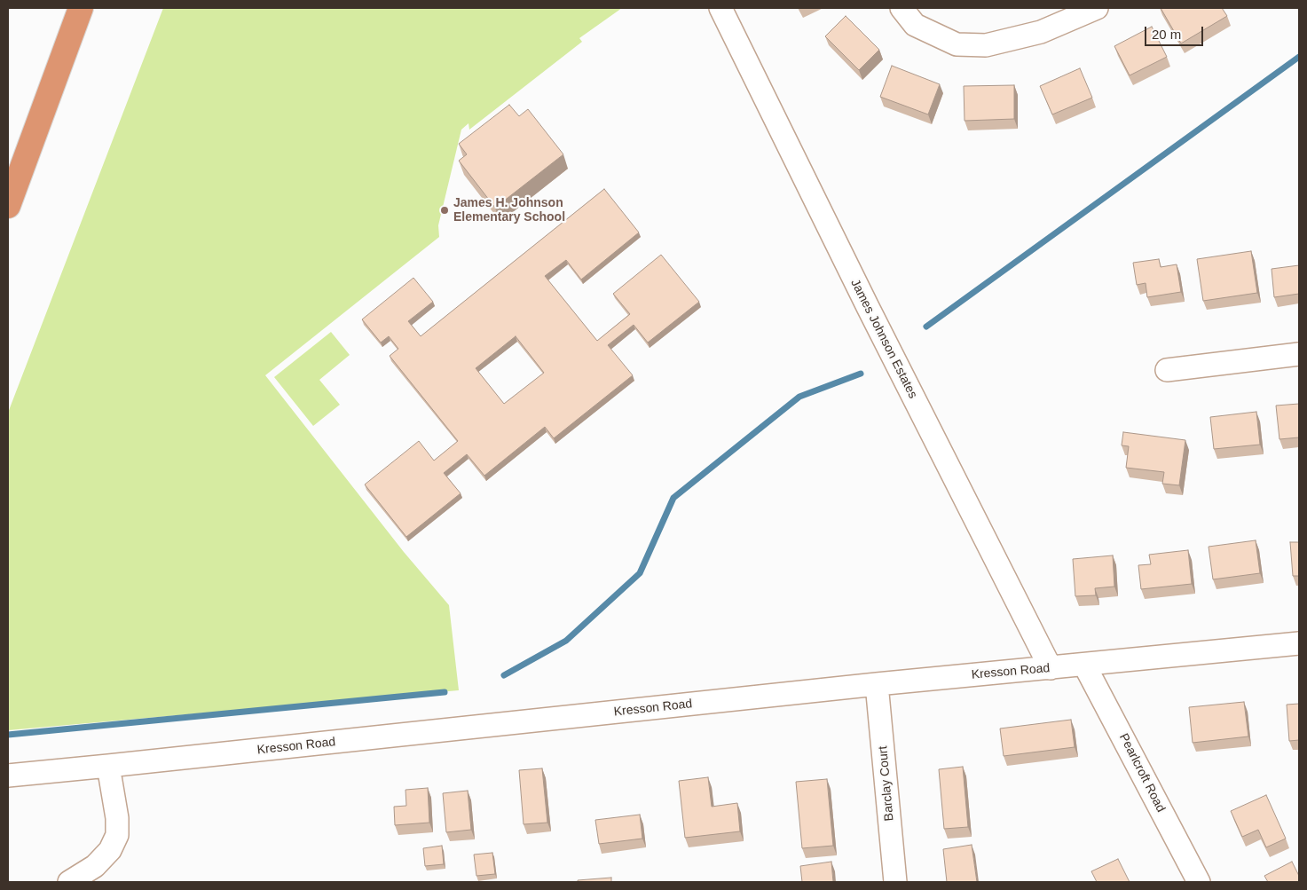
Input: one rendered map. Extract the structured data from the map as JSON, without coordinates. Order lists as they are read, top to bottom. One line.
{"streets":{"street":["James Johnson Estates","Kresson Road","Pearlcroft Road","Barclay Court"]},"crossings":[["James Johnson Estates","Kresson Road"],["Kresson Road","Pearlcroft Road"],["Kresson Road","Barclay Court"]],"places":["James H. Johnson Elementary School"],"scale_bar":"20 m"}
